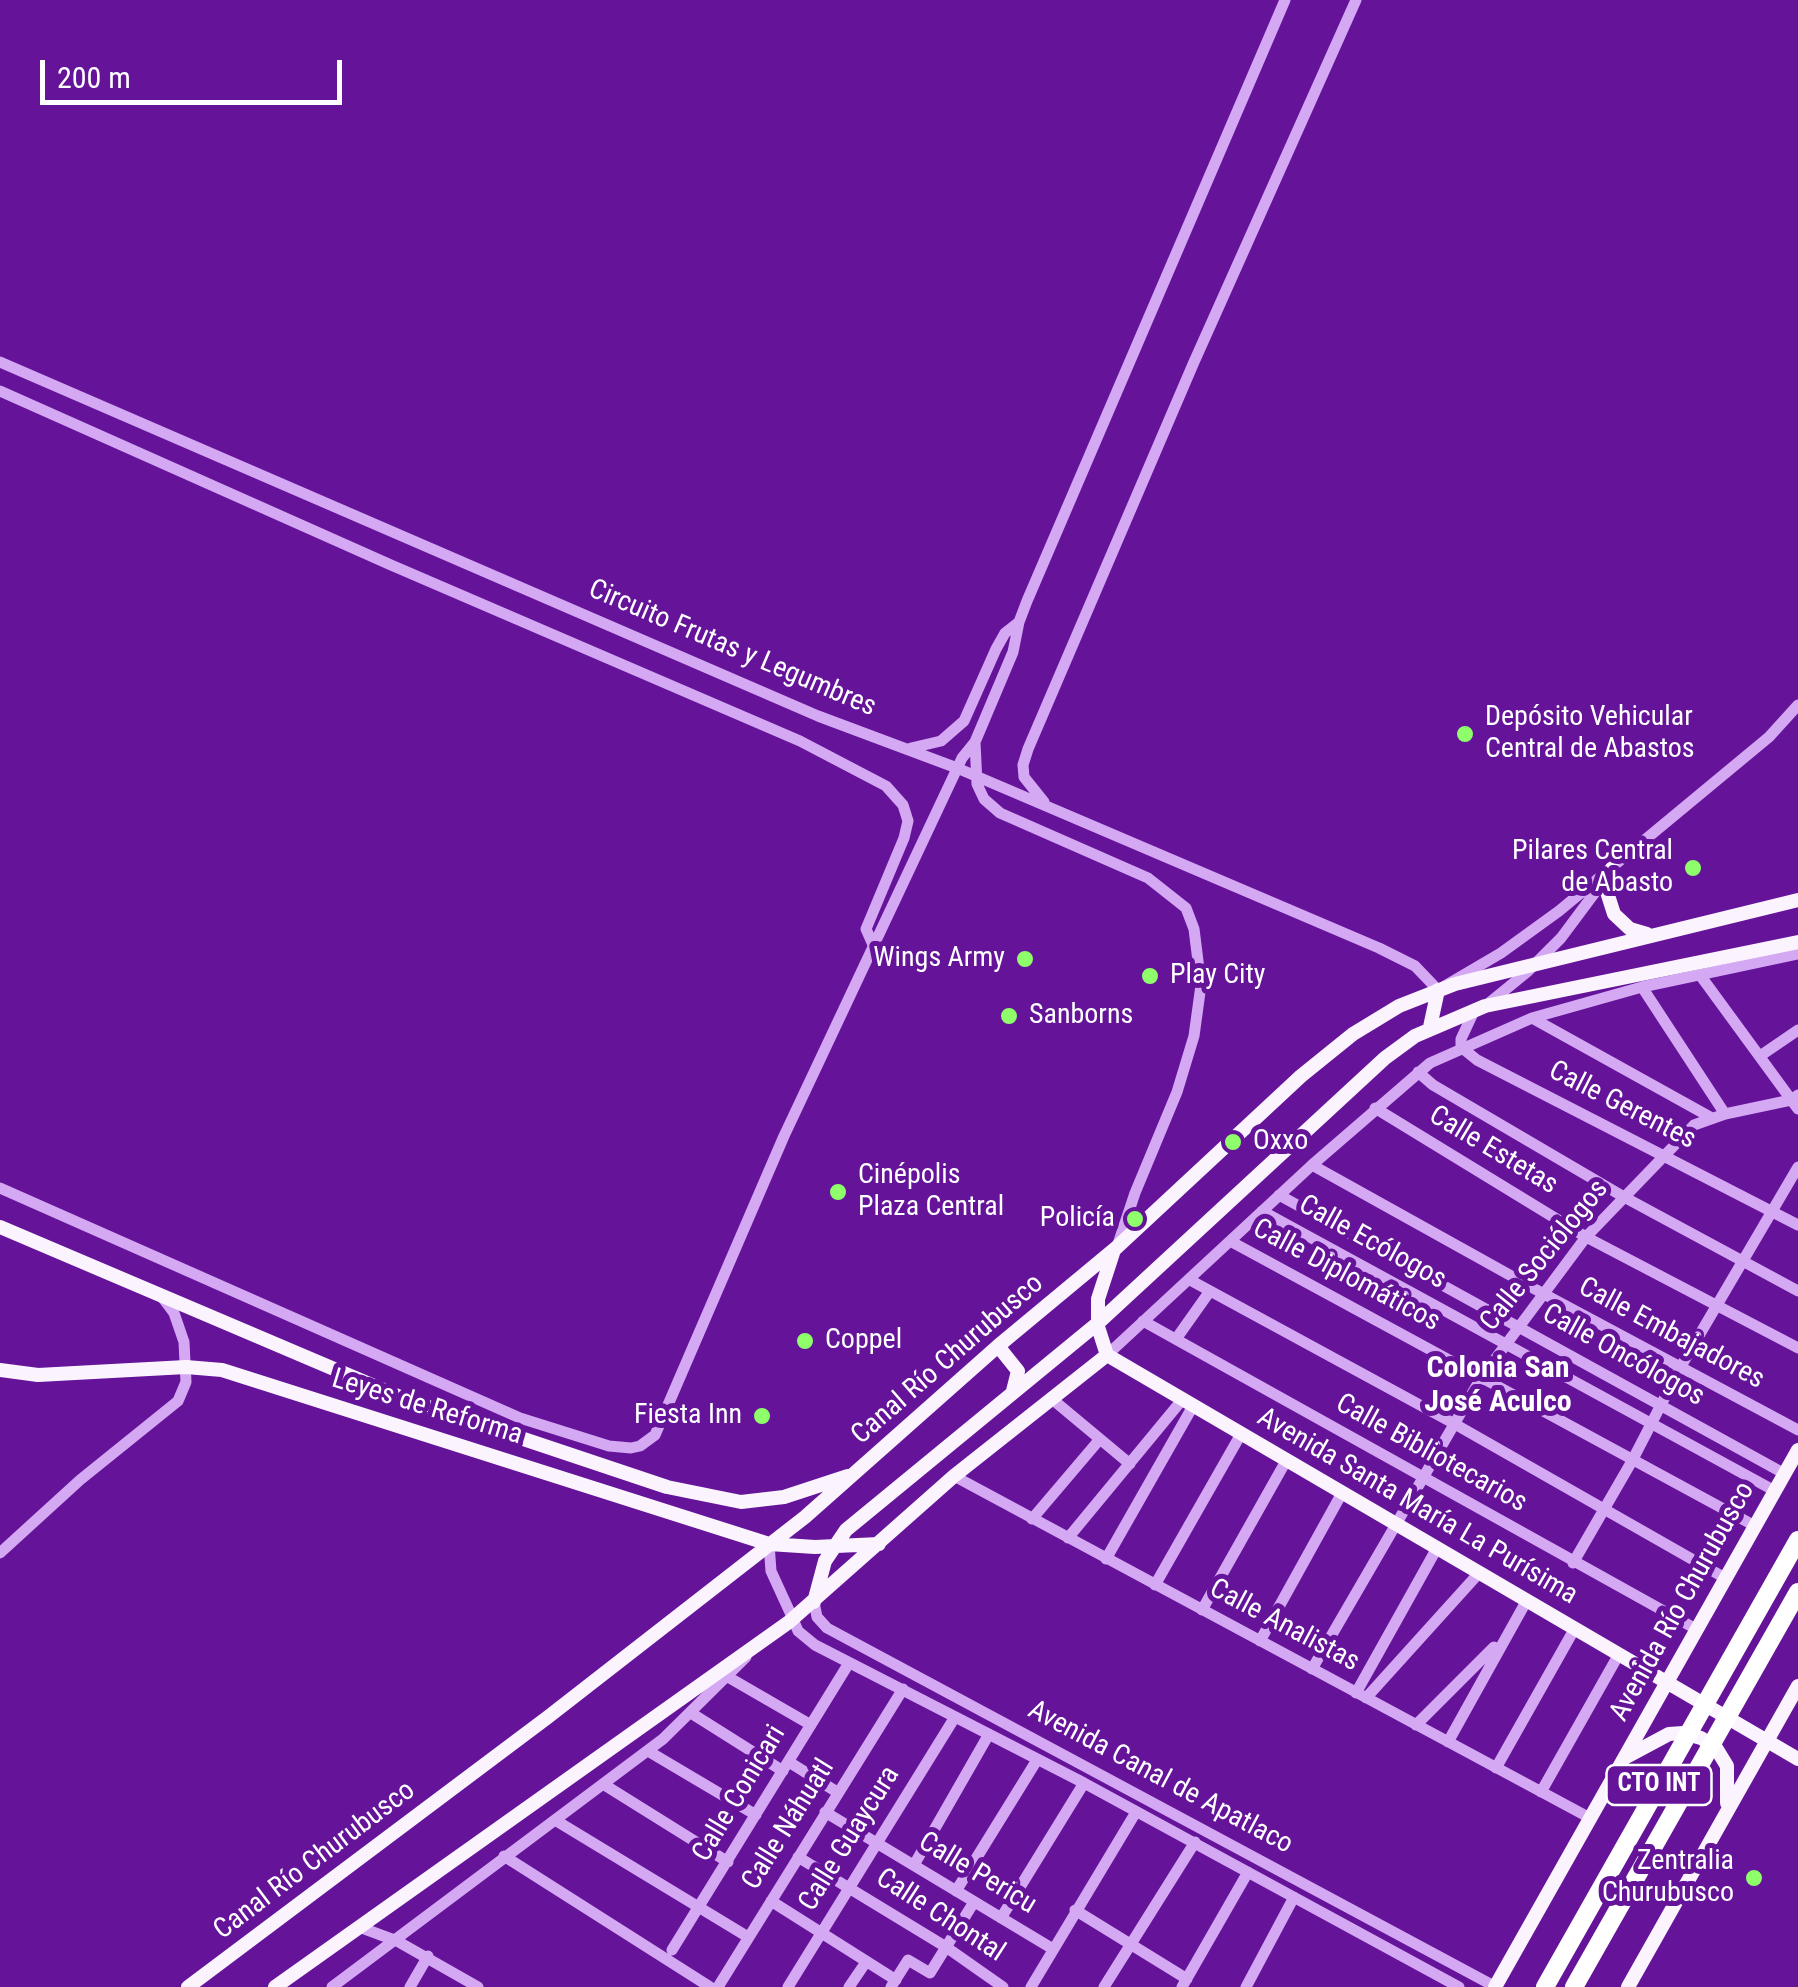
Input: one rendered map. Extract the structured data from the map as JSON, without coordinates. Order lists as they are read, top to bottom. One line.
{"streets":{"highway":["CTO INT"],"main road":["Canal Río Churubusco","Leyes de Reforma","Avenida Santa María La Purísima","Avenida Río Churubusco"],"street":["Circuito Frutas y Legumbres","Calle Gerentes","Calle Estetas","Calle Ecólogos","Calle Sociólogos","Calle Diplomáticos","Calle Embajadores","Calle Oncólogos","Calle Bibliotecarios","Calle Analistas","Avenida Canal de Apatlaco","Calle Conicari","Calle Náhuatl","Calle Guaycura","Calle Pericu","Calle Chontal"]},"crossings":[["Circuito Frutas y Legumbres","Canal Río Churubusco"],["Calle Gerentes","Calle Sociólogos"],["Calle Estetas","Calle Sociólogos"],["Calle Ecólogos","Calle Sociólogos"],["Calle Ecólogos","Avenida Río Churubusco"],["Calle Sociólogos","Calle Diplomáticos"],["Calle Sociólogos","Calle Embajadores"],["Calle Sociólogos","Calle Oncólogos"],["Calle Sociólogos","Calle Bibliotecarios"],["Calle Sociólogos","Avenida Santa María La Purísima"],["Calle Sociólogos","Calle Analistas"],["Calle Diplomáticos","Avenida Río Churubusco"],["Calle Oncólogos","Avenida Río Churubusco"],["Canal Río Churubusco","Leyes de Reforma"],["Calle Bibliotecarios","Avenida Río Churubusco"],["Avenida Santa María La Purísima","Avenida Río Churubusco"],["Avenida Santa María La Purísima","CTO INT"],["Avenida Río Churubusco","Calle Analistas"],["Avenida Río Churubusco","Avenida Canal de Apatlaco"],["Avenida Canal de Apatlaco","Calle Conicari"],["Avenida Canal de Apatlaco","Calle Náhuatl"],["Avenida Canal de Apatlaco","Calle Guaycura"],["Calle Náhuatl","Calle Pericu"],["Calle Náhuatl","Calle Chontal"],["Calle Guaycura","Calle Pericu"],["Calle Guaycura","Calle Chontal"]],"districts":["Colonia San José Aculco"],"places":["Depósito Vehicular Central de Abastos","Pilares Central de Abasto","Wings Army","Play City","Sanborns","Oxxo","Cinépolis Plaza Central","Policía","Coppel","Fiesta Inn","Zentralia Churubusco"],"scale_bar":"200 m"}
